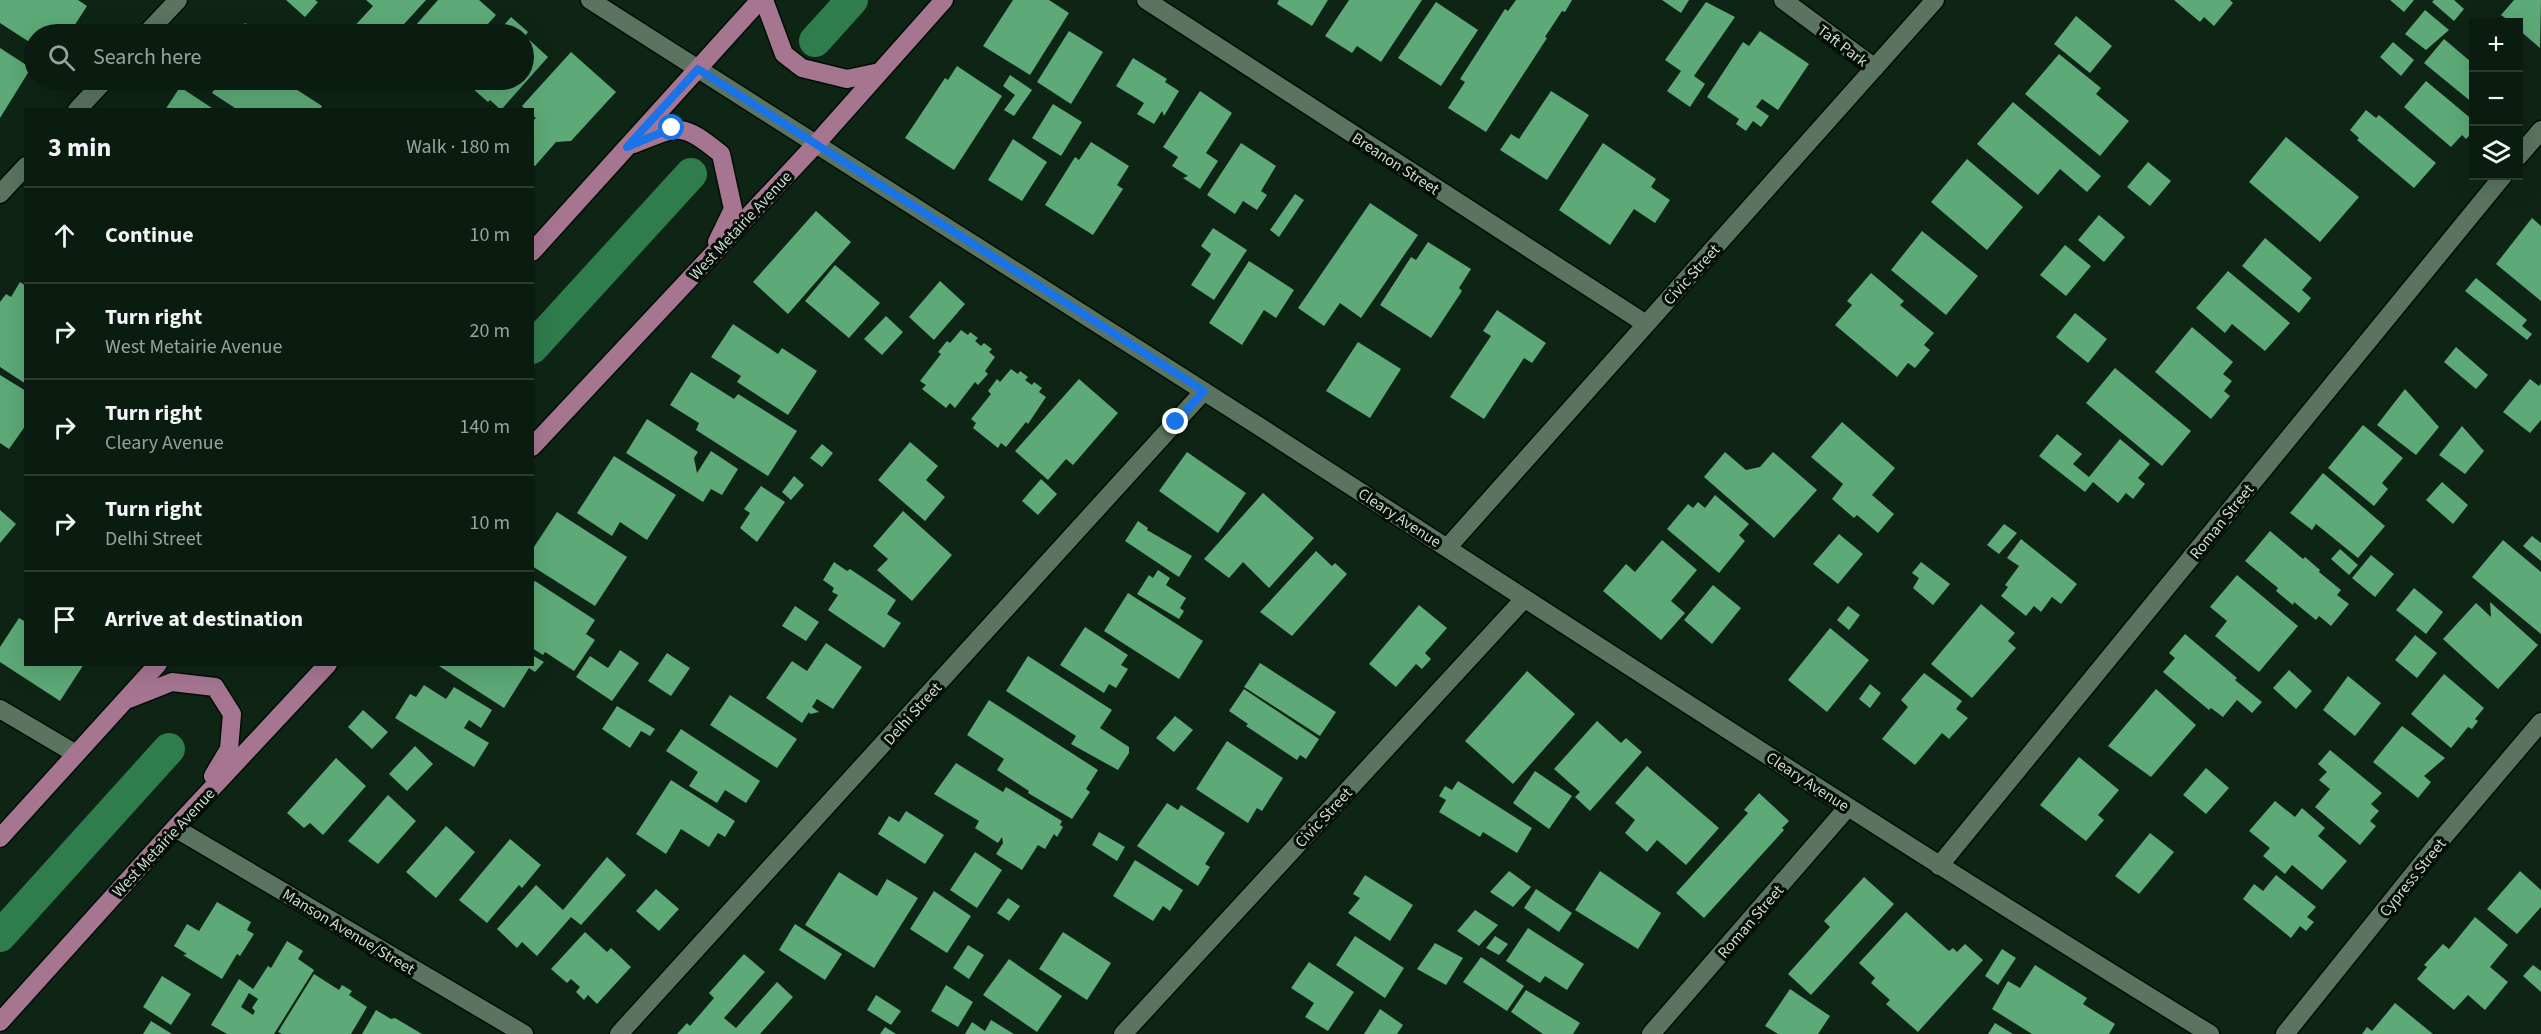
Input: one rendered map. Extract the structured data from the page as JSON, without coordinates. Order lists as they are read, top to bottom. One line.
{"streets":{"main road":["West Metairie Avenue"],"street":["Taft Park","Breanon Street","Civic Street","Cleary Avenue","Roman Street","Delhi Street","Cypress Street","Manson Avenue/Street"]},"crossings":[["Taft Park","Civic Street"],["Breanon Street","Civic Street"],["West Metairie Avenue","Cleary Avenue"],["West Metairie Avenue","Manson Avenue/Street"],["Civic Street","Cleary Avenue"],["Cleary Avenue","Roman Street"],["Cleary Avenue","Delhi Street"]],"page":{"map_buttons":["+","−"],"search":"Search here","heading":["3 min","Walk · 180 m"],"list":[["Continue","10 m"],["Turn right","West Metairie Avenue","20 m"],["Turn right","Cleary Avenue","140 m"],["Turn right","Delhi Street","10 m"],"Arrive at destination"]}}
